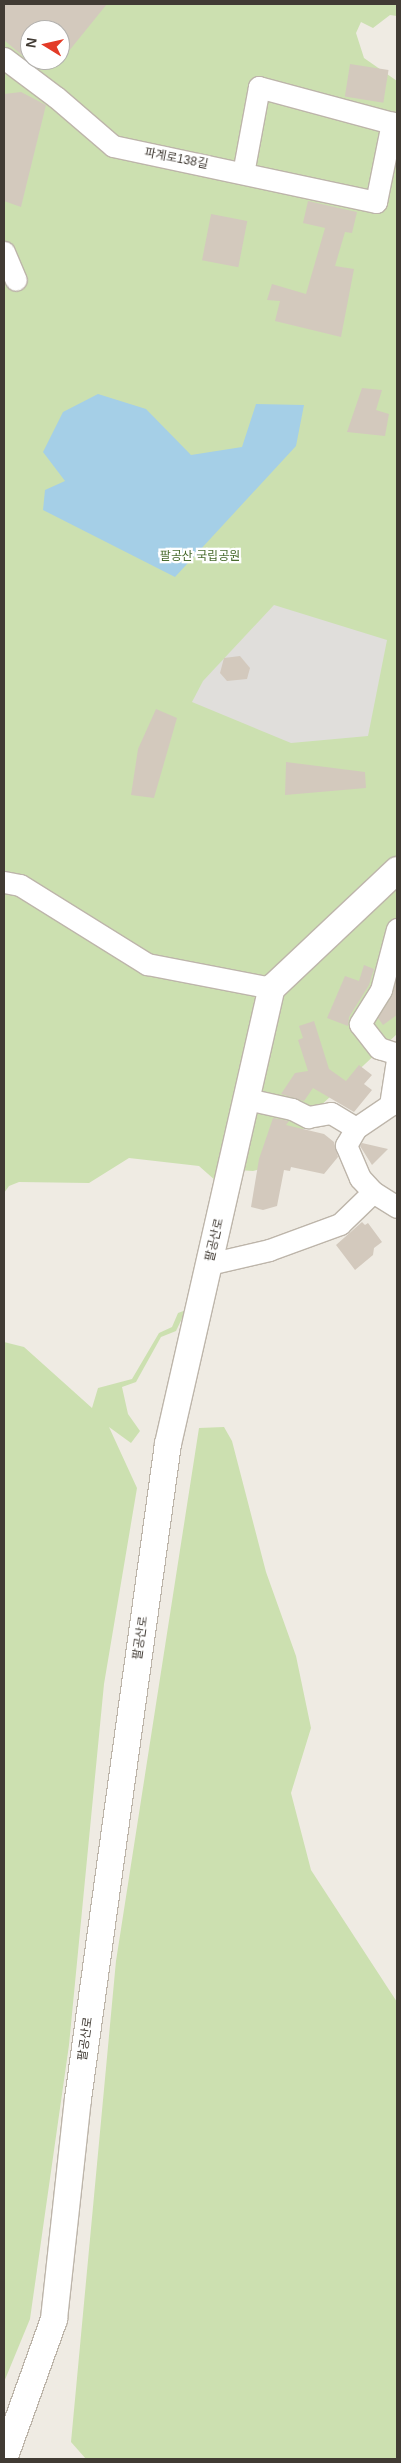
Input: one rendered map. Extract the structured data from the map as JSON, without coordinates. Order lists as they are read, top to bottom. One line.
{"streets":{"street":["파계로138길","팔공산로"]},"parks":["팔공산 국립공원"],"north":"left"}
